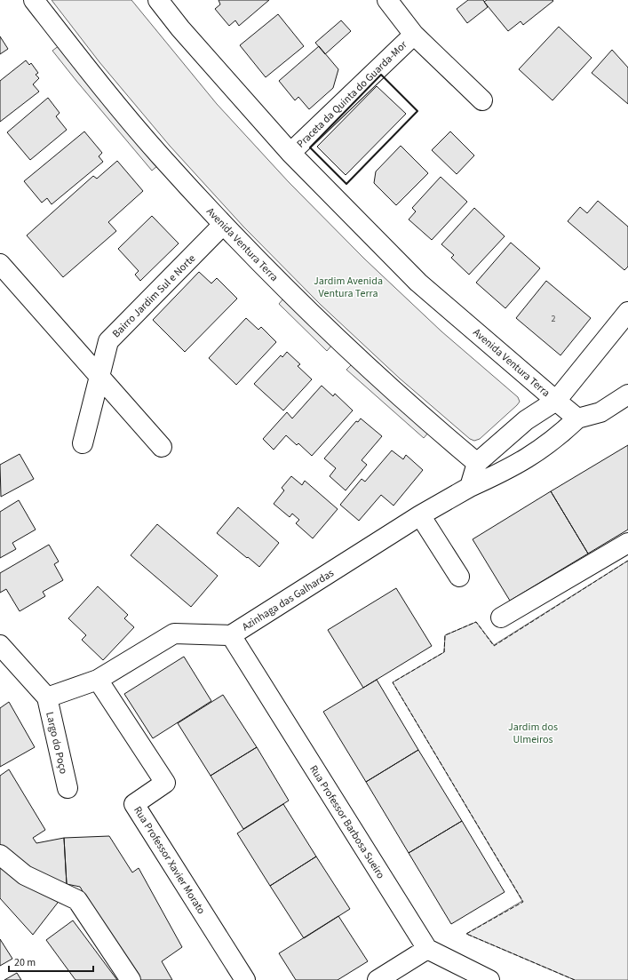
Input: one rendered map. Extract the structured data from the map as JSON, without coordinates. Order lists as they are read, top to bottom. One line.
{"streets":{"street":["Praceta da Quinta do Guarda-Mor","Avenida Ventura Terra","Bairro Jardim Sul e Norte","Azinhaga das Galhardas","Largo do Poço","Rua Professor Barbosa Sueiro","Rua Professor Xavier Morato"]},"crossings":[["Praceta da Quinta do Guarda-Mor","Avenida Ventura Terra"],["Avenida Ventura Terra","Bairro Jardim Sul e Norte"],["Azinhaga das Galhardas","Largo do Poço"],["Azinhaga das Galhardas","Rua Professor Barbosa Sueiro"],["Azinhaga das Galhardas","Rua Professor Xavier Morato"],["Largo do Poço","Rua Professor Xavier Morato"]],"parks":["Jardim Avenida Ventura Terra","Jardim dos Ulmeiros"],"house_numbers":["2"],"scale_bar":"20 m"}
